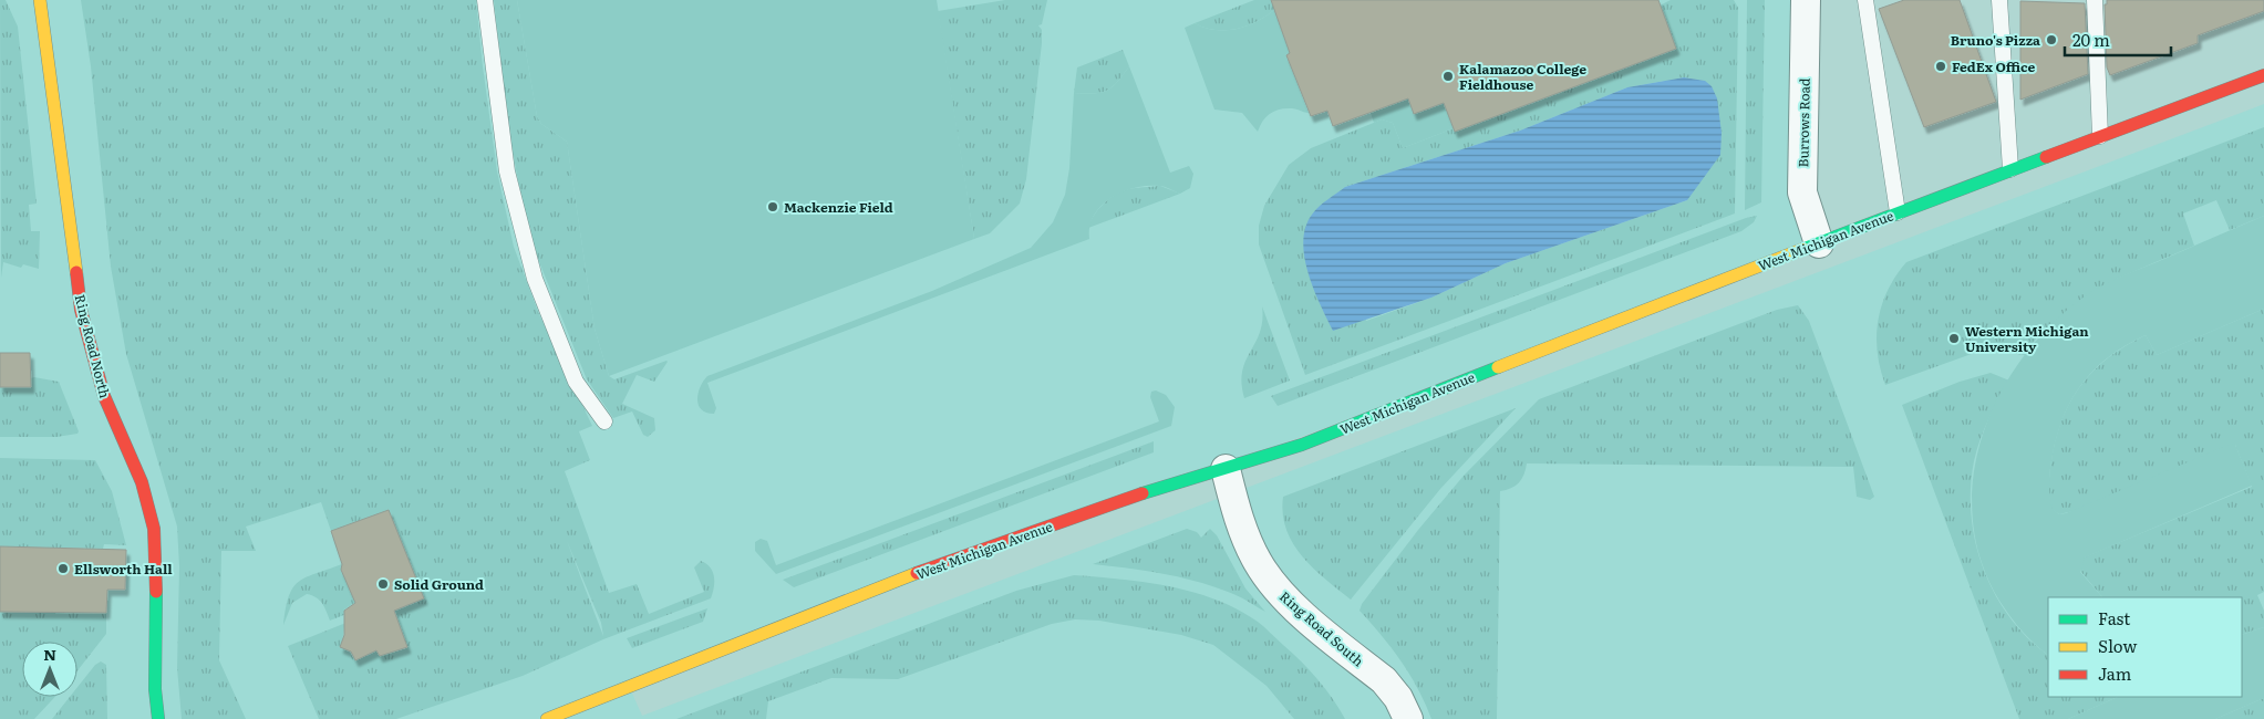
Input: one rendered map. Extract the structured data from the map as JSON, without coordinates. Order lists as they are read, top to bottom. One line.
{"streets":{"street":["Burrows Road","West Michigan Avenue","Ring Road North","Ring Road South"]},"crossings":[["Burrows Road","West Michigan Avenue"],["West Michigan Avenue","Ring Road South"]],"places":["Bruno's Pizza","FedEx Office","Kalamazoo College Fieldhouse","Mackenzie Field","Western Michigan University","Ellsworth Hall","Solid Ground"],"legend":["Fast","Slow","Jam"],"scale_bar":"20 m","north":"top"}
